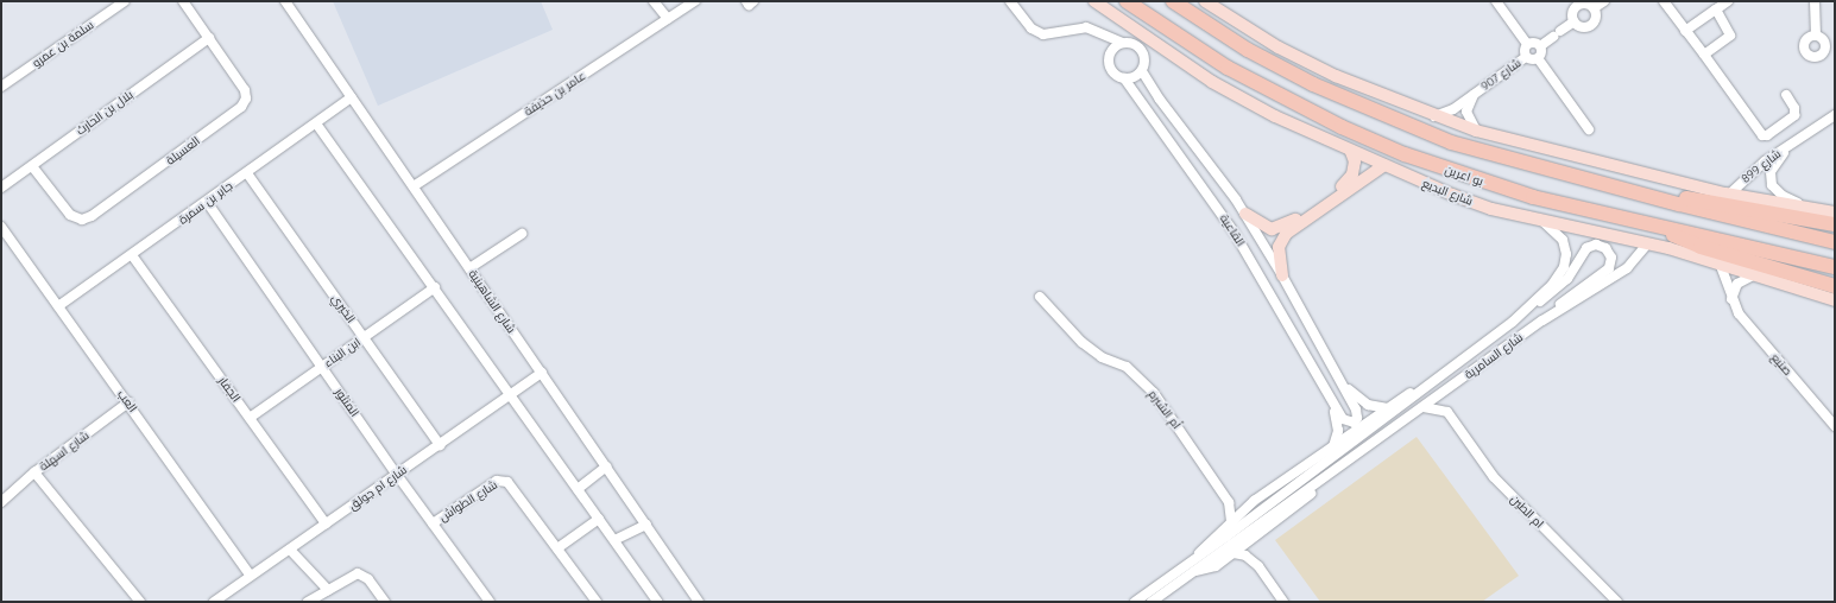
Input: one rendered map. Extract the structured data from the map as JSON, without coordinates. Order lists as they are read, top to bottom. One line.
{"streets":{"highway":["بو اعرين"],"main road":["شارع البديع"],"street":["سلمة بن عمرو","شارع 907","عامر بن حذيفة","بلال بن الحارث","العسيلة","شارع 899","جابر بن سمرة","القاعية","شارع الشاهينية","الخيري","ابن البناء","شارع السامرية","صنيع","الجفار","العب","المنثور","أم الشبرم","شارع اسهلة","شارع ام جولق","شارع الطواش","ام الطين"]},"crossings":[["عامر بن حذيفة","شارع الشاهينية"],["بلال بن الحارث","العسيلة"],["شارع البديع","شارع السامرية"],["شارع البديع","صنيع"],["جابر بن سمرة","شارع الشاهينية"],["جابر بن سمرة","الخيري"],["جابر بن سمرة","الجفار"],["جابر بن سمرة","العب"],["جابر بن سمرة","المنثور"],["القاعية","شارع السامرية"],["شارع الشاهينية","شارع ام جولق"],["الخيري","ابن البناء"],["الخيري","شارع ام جولق"],["ابن البناء","الجفار"],["ابن البناء","المنثور"],["شارع السامرية","أم الشبرم"],["الجفار","شارع ام جولق"],["العب","شارع اسهلة"],["العب","شارع ام جولق"],["المنثور","شارع ام جولق"],["المنثور","شارع الطواش"]]}
